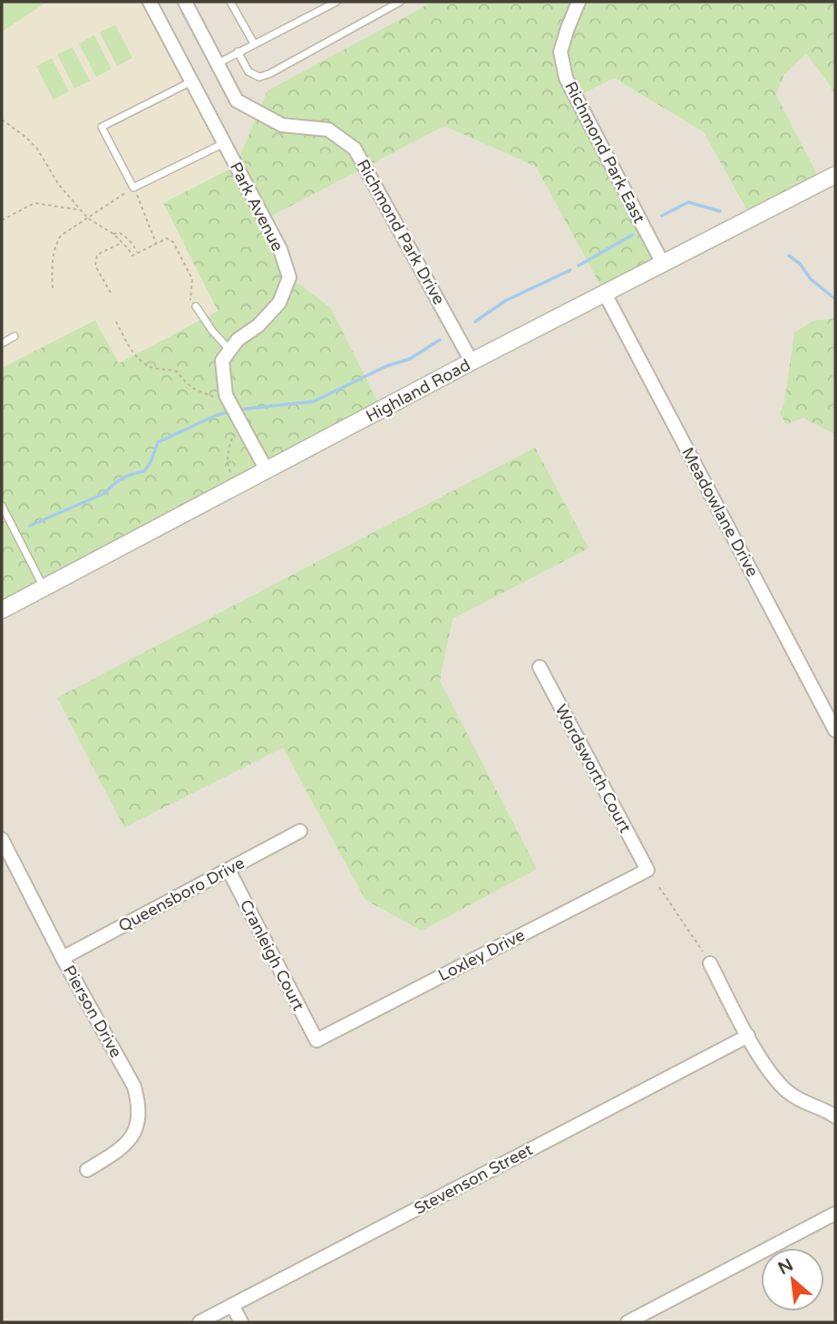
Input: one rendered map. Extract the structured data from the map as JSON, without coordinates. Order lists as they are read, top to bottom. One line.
{"streets":{"street":["Richmond Park East","Park Avenue","Richmond Park Drive","Highland Road","Meadowlane Drive","Wordsworth Court","Queensboro Drive","Cranleigh Court","Loxley Drive","Pierson Drive","Stevenson Street"]},"crossings":[["Richmond Park East","Highland Road"],["Richmond Park Drive","Highland Road"],["Highland Road","Meadowlane Drive"],["Wordsworth Court","Loxley Drive"],["Queensboro Drive","Cranleigh Court"],["Queensboro Drive","Pierson Drive"],["Cranleigh Court","Loxley Drive"]],"north":"top left"}
